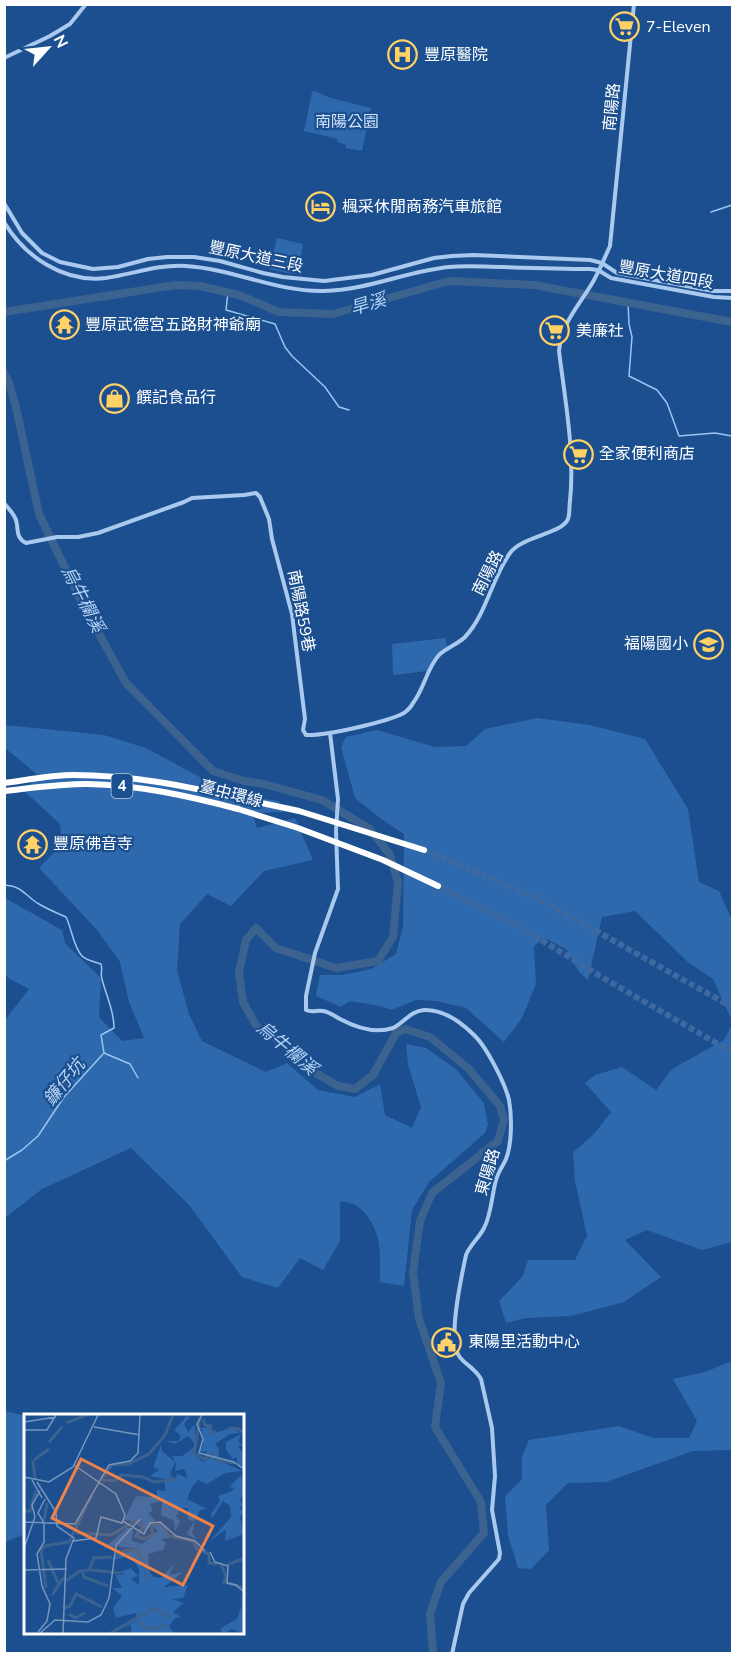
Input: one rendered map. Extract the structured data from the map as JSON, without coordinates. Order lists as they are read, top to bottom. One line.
{"streets":{"highway":["4","臺中環線"],"street":["南陽路","豐原大道三段","豐原大道四段","南陽路59巷","東陽路"]},"crossings":[["南陽路","豐原大道三段"],["南陽路","豐原大道四段"],["南陽路","南陽路59巷"],["南陽路","東陽路"],["豐原大道三段","豐原大道四段"],["南陽路59巷","東陽路"]],"water":["旱溪","烏牛欄溪","鐮仔坑"],"parks":["南陽公園"],"places":{"supermarket":["7-Eleven","美廉社","全家便利商店"],"hospital":["豐原醫院"],"hotel":["楓采休閒商務汽車旅館"],"temple":["豐原武德宮五路財神爺廟","豐原佛音寺"],"shop":["饌記食品行"],"school or university":["福陽國小"],"public building":["東陽里活動中心"]},"north":"top right"}
